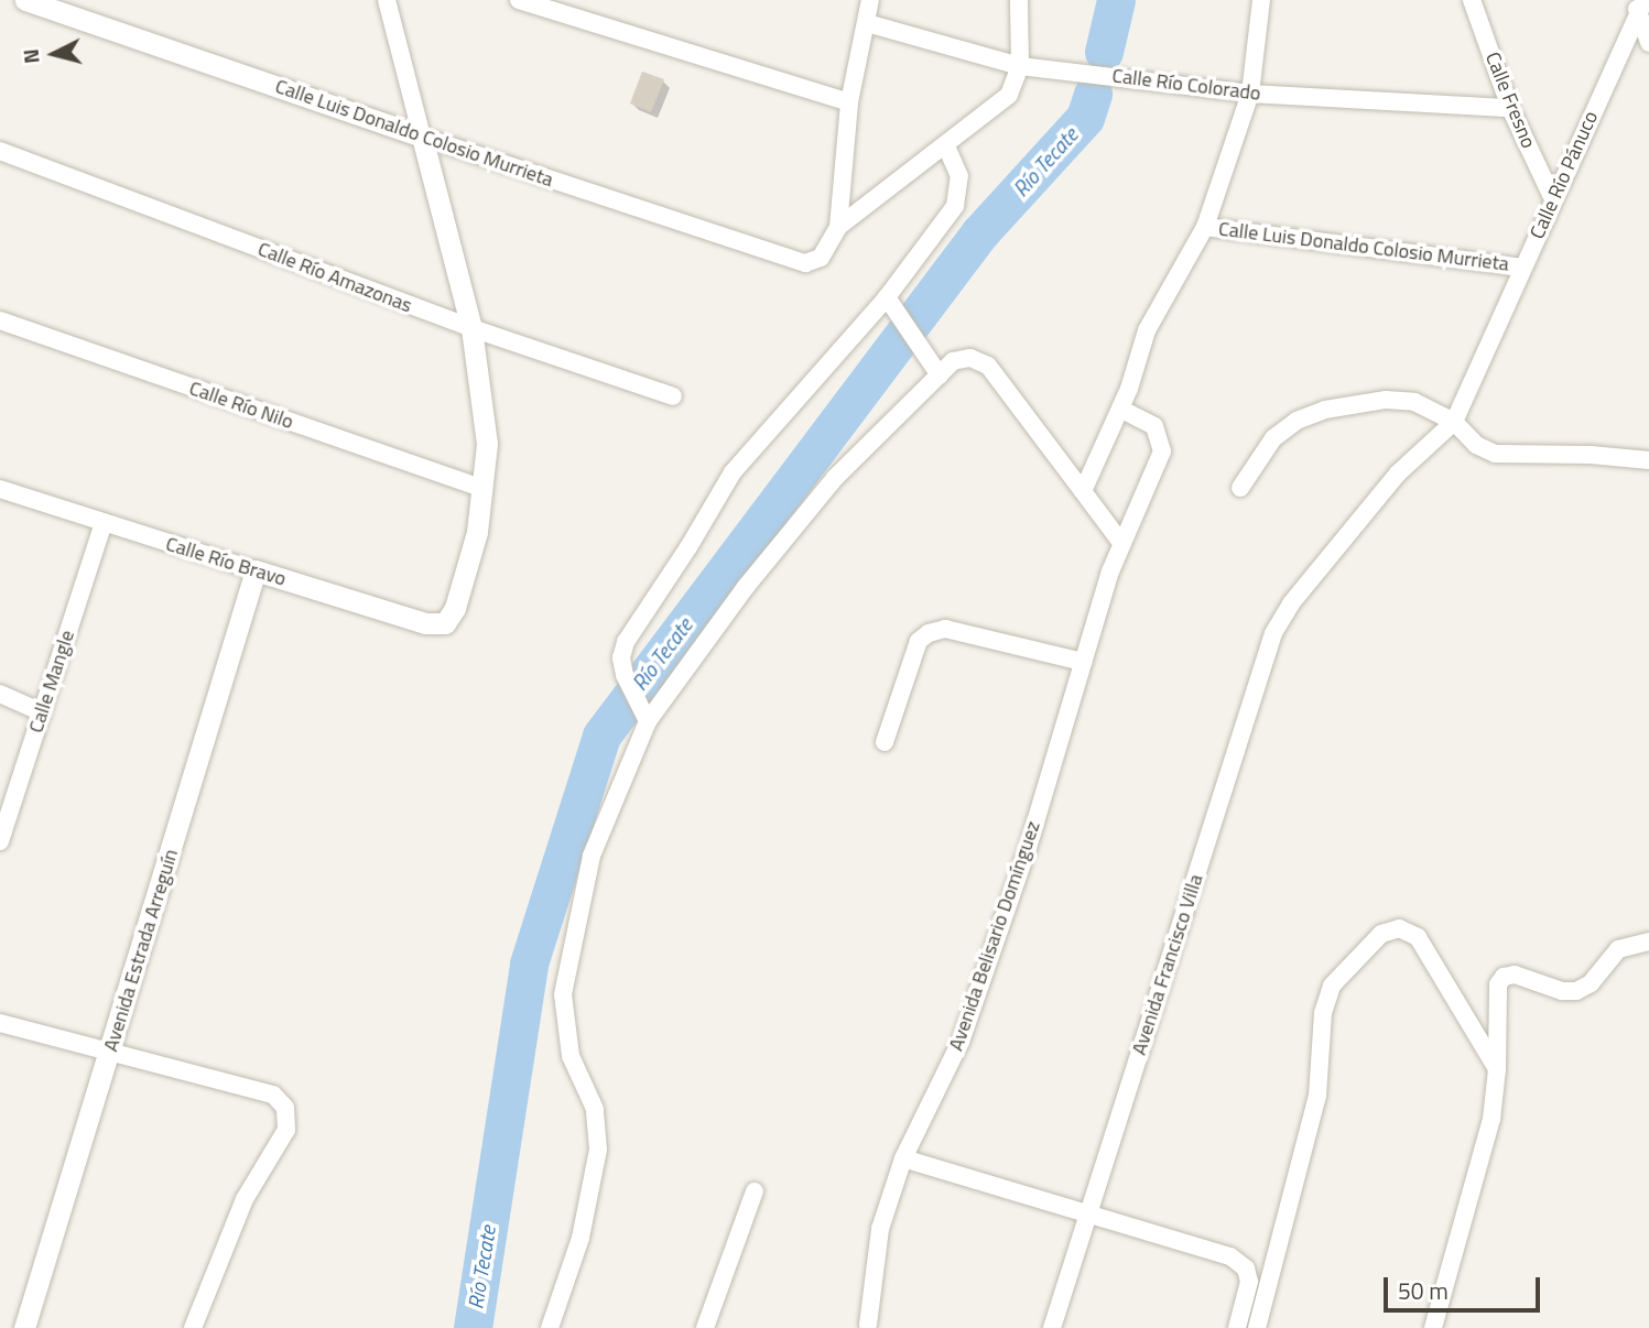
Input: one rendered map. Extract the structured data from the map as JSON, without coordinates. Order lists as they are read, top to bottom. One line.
{"streets":{"street":["Calle Río Colorado","Calle Fresno","Calle Luis Donaldo Colosio Murrieta","Calle Río Pánuco","Calle Río Amazonas","Calle Río Nilo","Calle Río Bravo","Calle Mangle","Avenida Belisario Domínguez","Avenida Estrada Arreguín","Avenida Francisco Villa"]},"crossings":[["Calle Río Colorado","Calle Fresno"],["Calle Fresno","Calle Río Pánuco"],["Calle Luis Donaldo Colosio Murrieta","Calle Río Pánuco"],["Calle Río Pánuco","Avenida Francisco Villa"],["Calle Río Nilo","Calle Río Bravo"],["Calle Río Bravo","Calle Mangle"],["Calle Río Bravo","Avenida Estrada Arreguín"]],"water":["Río Tecate"],"scale_bar":"50 m","north":"left"}
